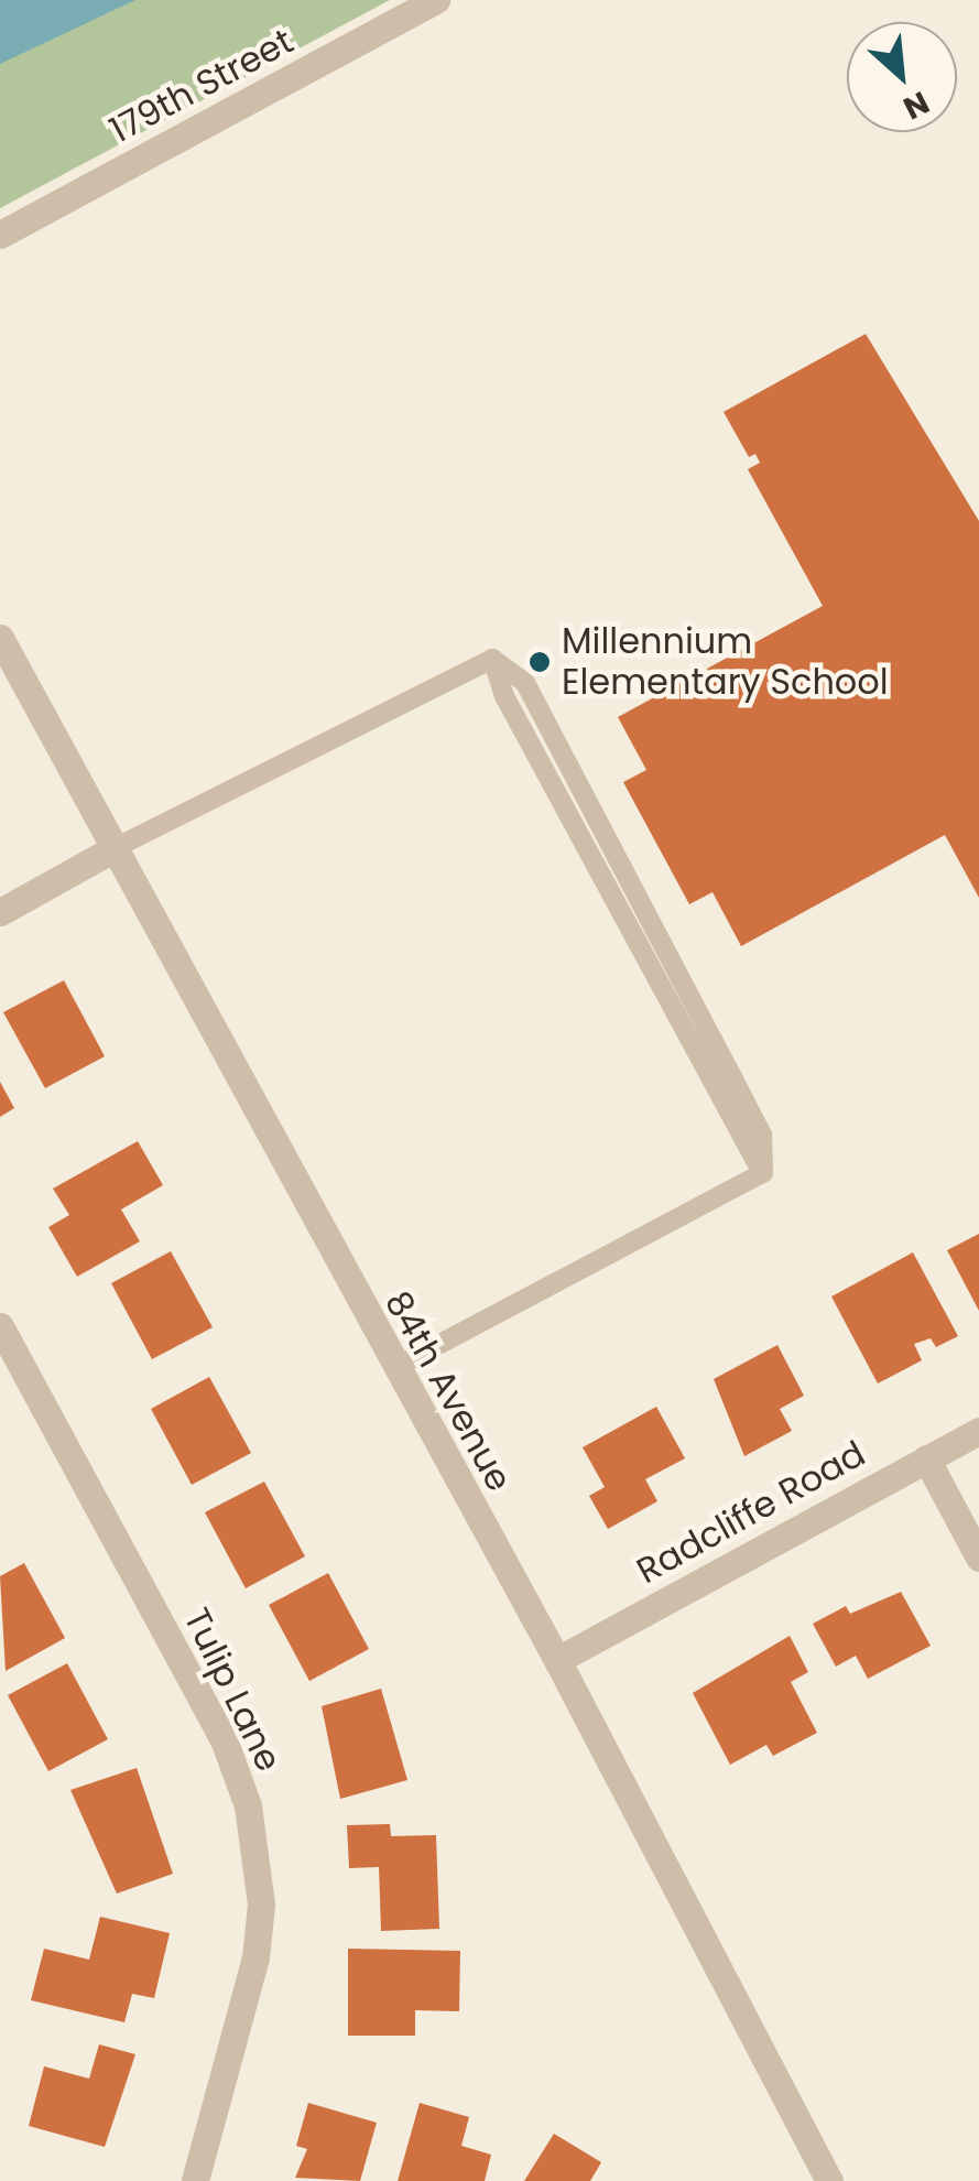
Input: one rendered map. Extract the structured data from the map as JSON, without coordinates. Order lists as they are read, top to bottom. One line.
{"streets":{"street":["179th Street","84th Avenue","Radcliffe Road","Tulip Lane"]},"crossings":[["84th Avenue","Radcliffe Road"]],"places":["Millennium Elementary School"],"north":"bottom right"}
